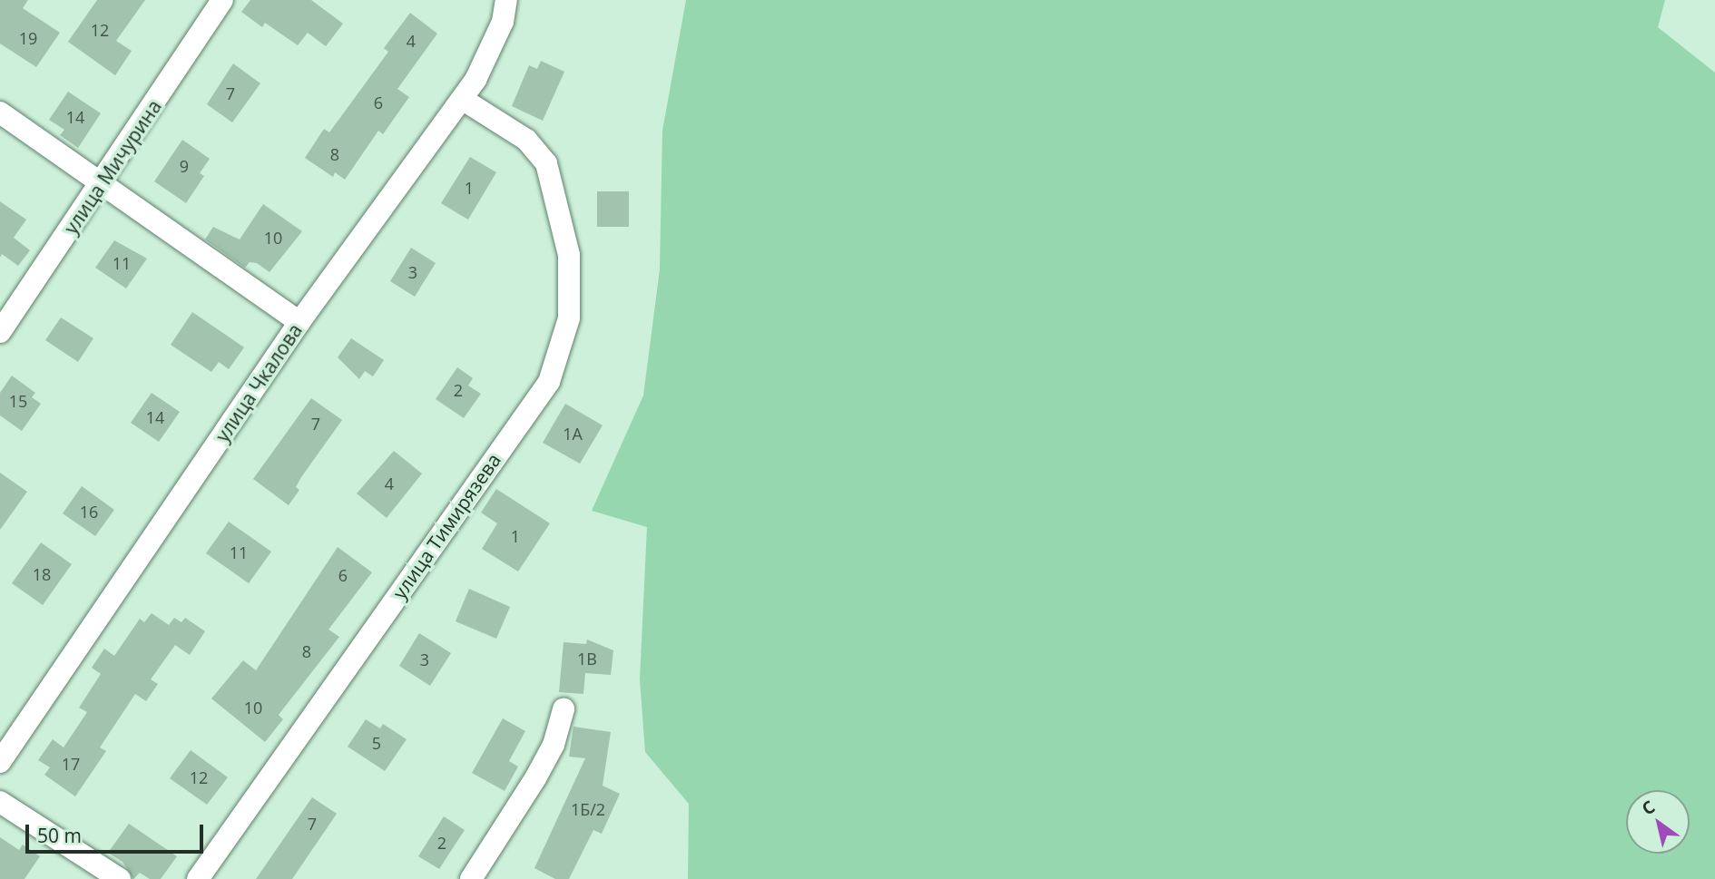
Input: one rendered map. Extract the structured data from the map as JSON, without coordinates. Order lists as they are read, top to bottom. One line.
{"streets":{"street":["улица Мичурина","улица Чкалова","улица Тимирязева"]},"crossings":[["улица Чкалова","улица Тимирязева"]],"house_numbers":["12","19","4","7","6","14","8","9","1","10","11","3","2","15","14","7","1А","4","16","1","11","18","6","8","1В","3","10","5","17","12","1Б/2","7","2"],"scale_bar":"50 m","north":"top left"}
